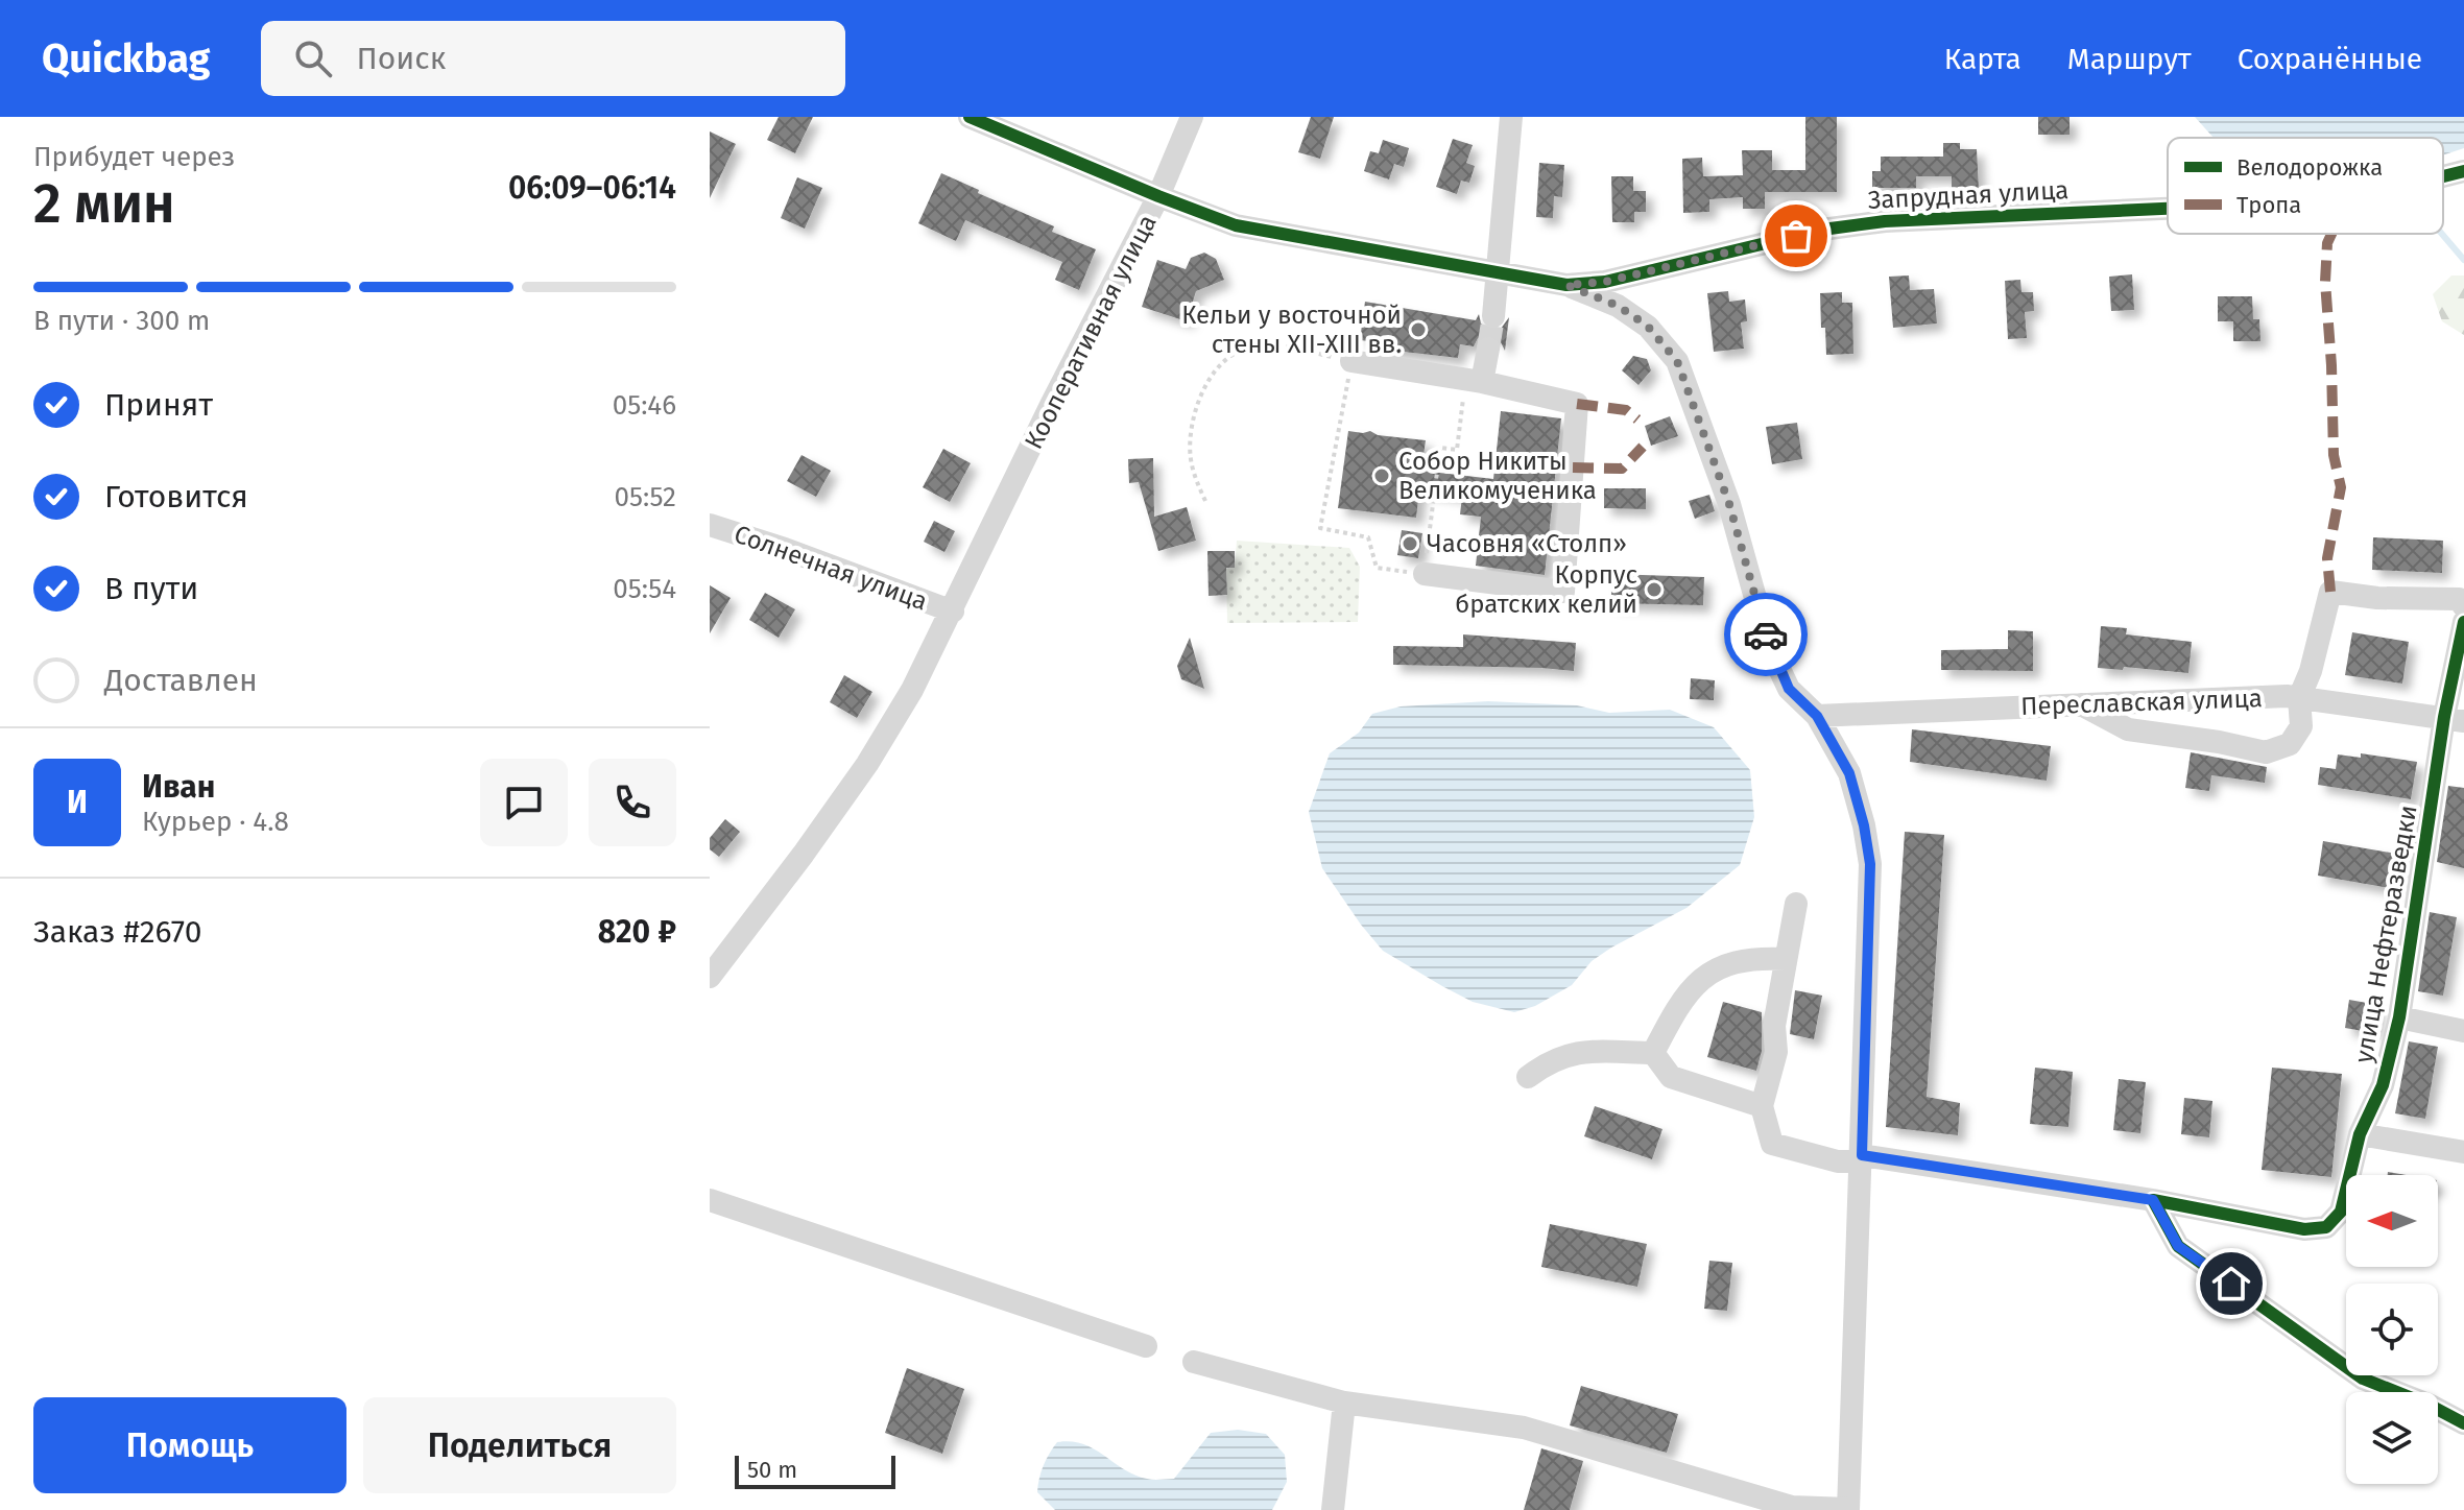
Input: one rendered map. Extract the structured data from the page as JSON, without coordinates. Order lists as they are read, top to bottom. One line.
{"streets":{"street":["Запрудная улица","Кооперативная улица","Солнечная улица","Переславская улица","улица Нефтеразведки"]},"crossings":[["Запрудная улица","Кооперативная улица"],["Кооперативная улица","Солнечная улица"],["Переславская улица","улица Нефтеразведки"]],"places":["Кельи у восточной стены XII-XIII вв.","Собор Никиты Великомученика","Часовня «Столп»","Корпус братских келий"],"legend":["Велодорожка","Тропа"],"scale_bar":"50 m","north":"left","page":{"header":"Quickbag","search":"Поиск","nav":["Карта","Маршрут","Сохранённые"],"heading":["2 мин","Прибудет через","06:09–06:14"],"panel":["Иван","Курьер · 4.8","Заказ #2670","820 ₽"],"bar":"В пути · 300 m","list":[["Принят","05:46"],["Готовится","05:52"],["В пути","05:54"],"Доставлен"],"round":"И","buttons":["Помощь","Поделиться"],"scale":"50 m"}}
